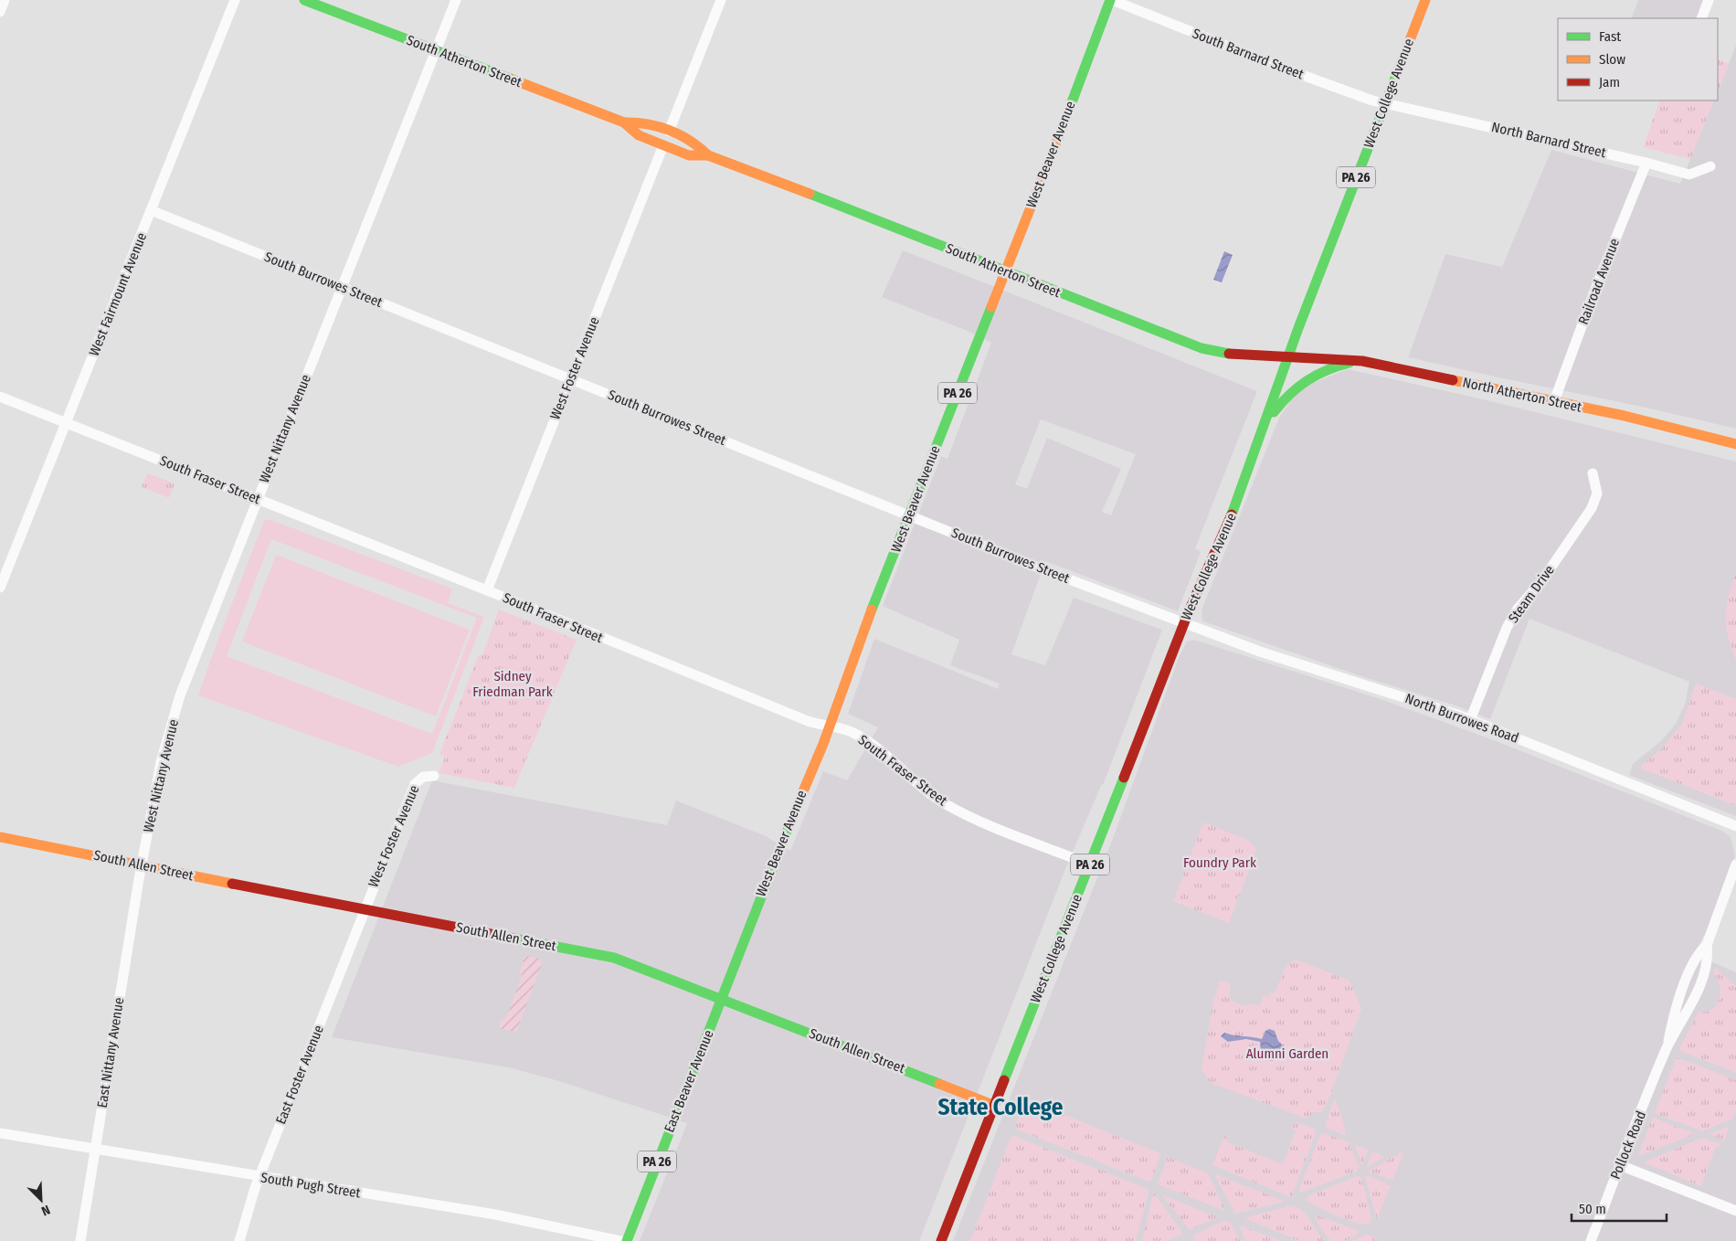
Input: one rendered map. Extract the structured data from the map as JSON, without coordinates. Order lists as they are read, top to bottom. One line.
{"streets":{"main road":["South Atherton Street","West College Avenue","West Beaver Avenue","PA 26","North Atherton Street","South Allen Street","East Beaver Avenue"],"street":["South Barnard Street","North Barnard Street","South Burrowes Street","Railroad Avenue","West Fairmount Avenue","West Foster Avenue","West Nittany Avenue","South Fraser Street","Steam Drive","North Burrowes Road","East Nittany Avenue","East Foster Avenue","Pollock Road","South Pugh Street"]},"crossings":[["South Barnard Street","West College Avenue"],["South Barnard Street","North Barnard Street"],["South Barnard Street","West Beaver Avenue"],["South Atherton Street","West College Avenue"],["South Atherton Street","West Beaver Avenue"],["South Atherton Street","West Foster Avenue"],["South Atherton Street","North Atherton Street"],["South Atherton Street","West Nittany Avenue"],["West College Avenue","North Barnard Street"],["West College Avenue","PA 26"],["West College Avenue","South Burrowes Street"],["West College Avenue","South Fraser Street"],["West College Avenue","North Burrowes Road"],["West College Avenue","South Allen Street"],["North Barnard Street","Railroad Avenue"],["West Beaver Avenue","South Burrowes Street"],["West Beaver Avenue","South Fraser Street"],["West Beaver Avenue","South Allen Street"],["West Beaver Avenue","East Beaver Avenue"],["PA 26","South Allen Street"],["South Burrowes Street","West Fairmount Avenue"],["South Burrowes Street","West Foster Avenue"],["South Burrowes Street","West Nittany Avenue"],["South Burrowes Street","North Burrowes Road"],["Railroad Avenue","North Atherton Street"],["West Fairmount Avenue","South Fraser Street"],["West Foster Avenue","South Fraser Street"],["West Foster Avenue","South Allen Street"],["West Foster Avenue","East Foster Avenue"],["West Nittany Avenue","South Fraser Street"],["West Nittany Avenue","South Allen Street"],["West Nittany Avenue","East Nittany Avenue"],["Steam Drive","North Burrowes Road"],["South Allen Street","East Nittany Avenue"],["South Allen Street","East Foster Avenue"],["South Allen Street","East Beaver Avenue"],["East Nittany Avenue","South Pugh Street"],["East Foster Avenue","South Pugh Street"]],"districts":["State College"],"parks":["Sidney Friedman Park","Foundry Park","Alumni Garden"],"legend":["Fast","Slow","Jam"],"scale_bar":"50 m","north":"bottom right"}
